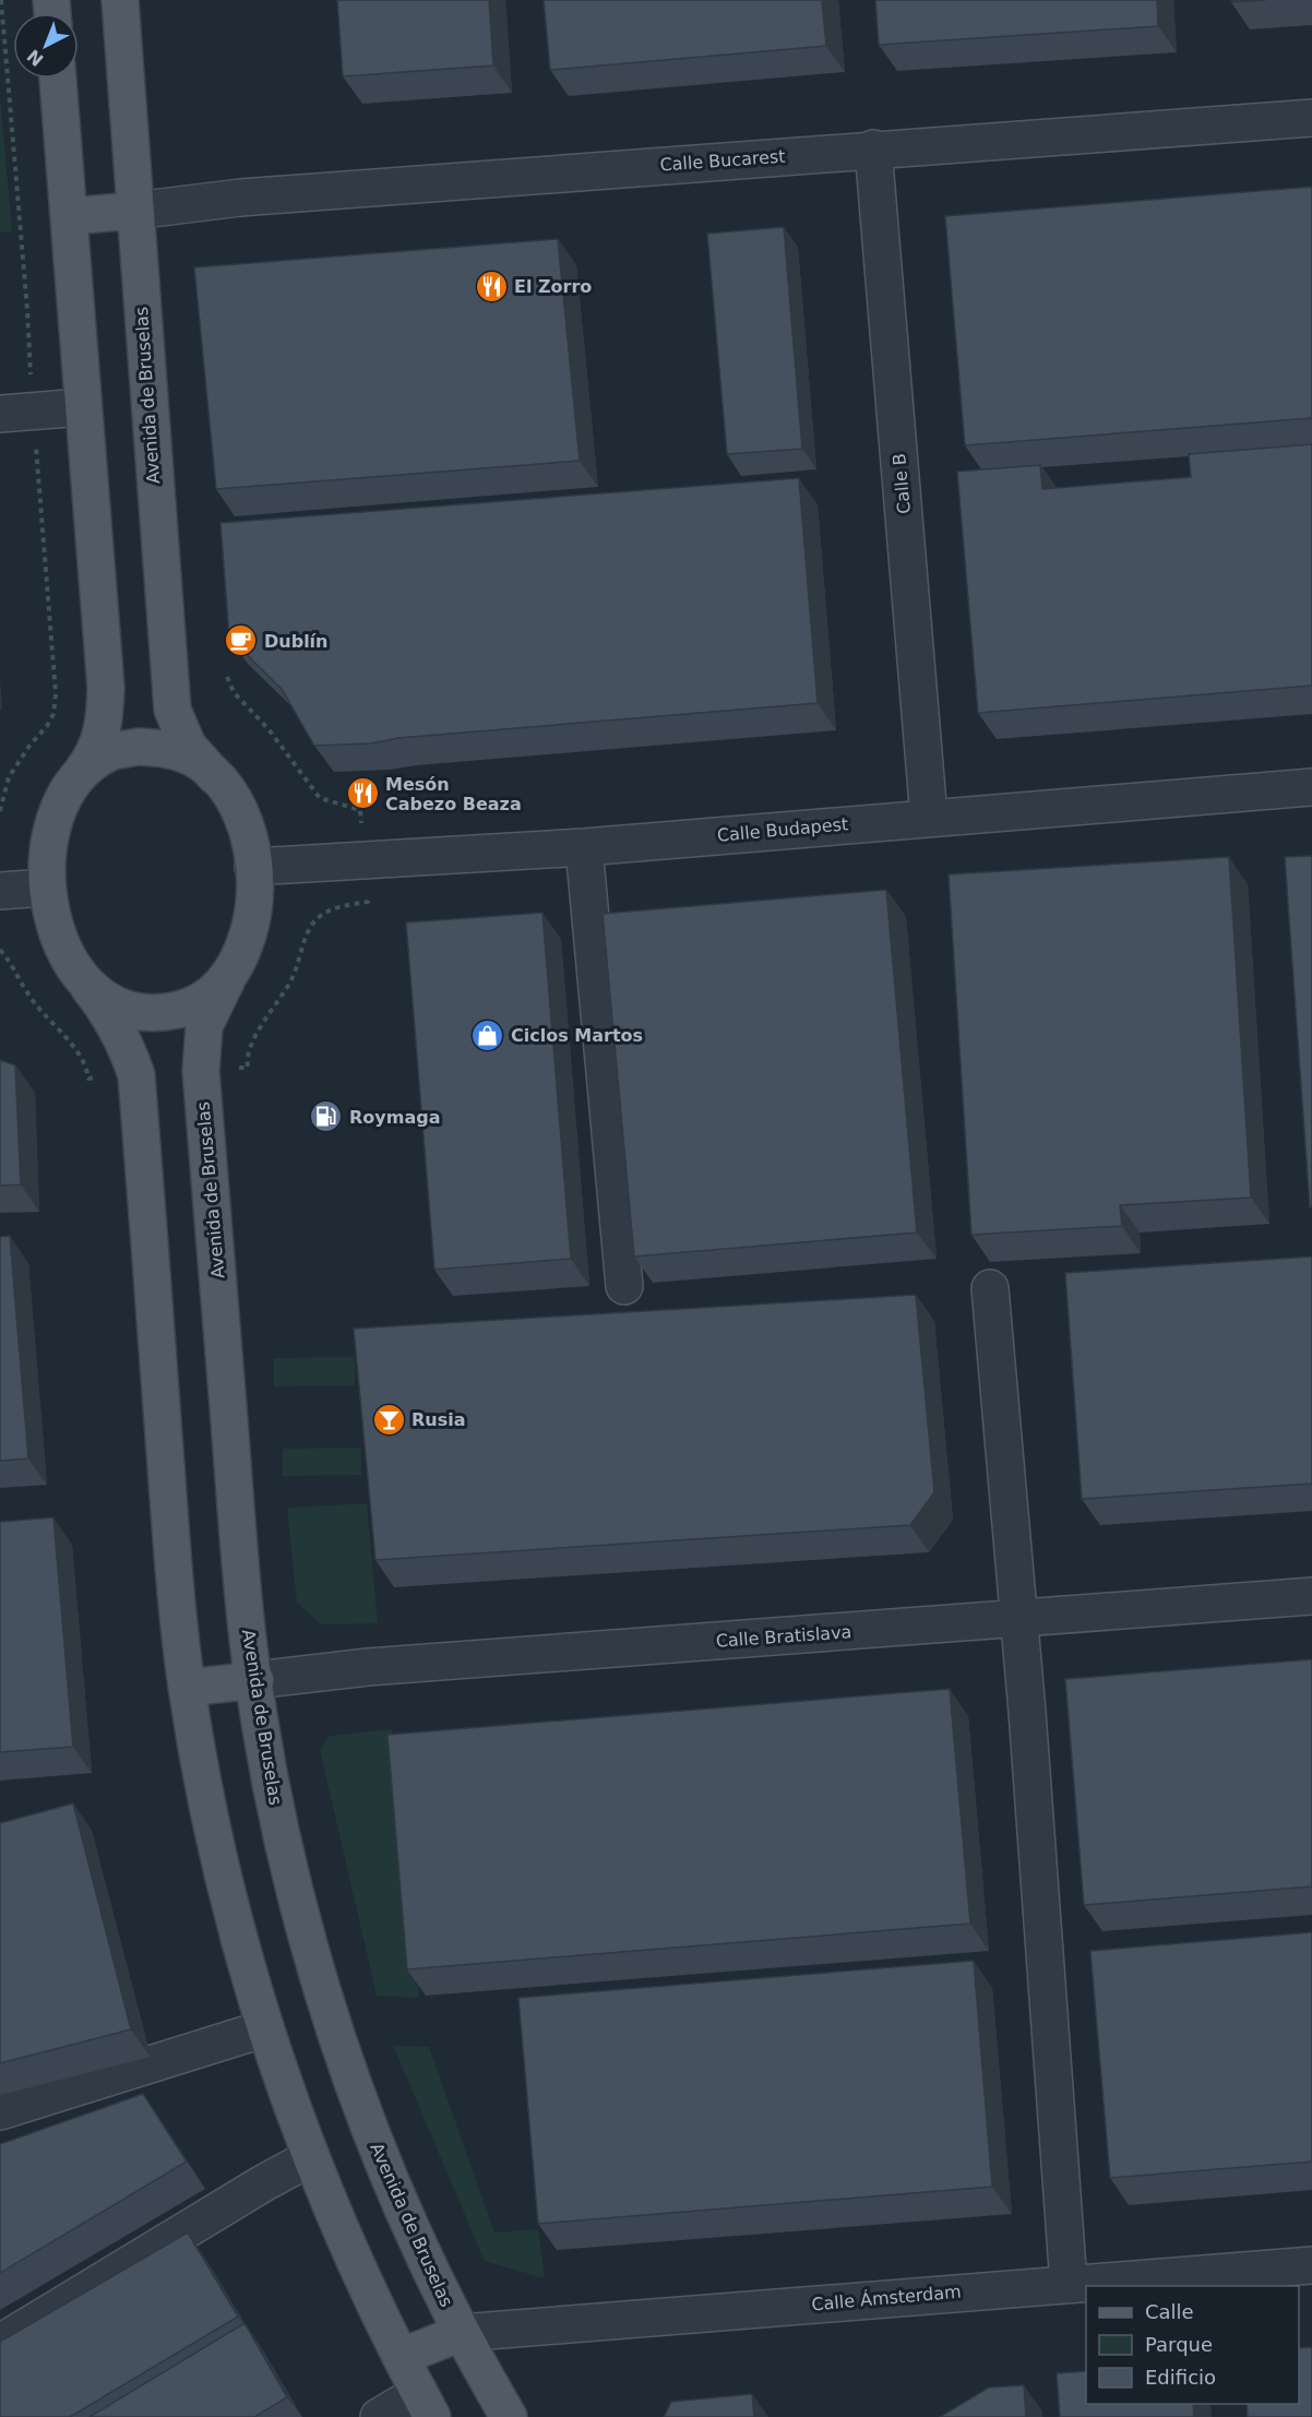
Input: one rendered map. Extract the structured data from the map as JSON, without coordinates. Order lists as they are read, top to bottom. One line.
{"streets":{"main road":["Avenida de Bruselas"],"street":["Calle Bucarest","Calle B","Calle Budapest","Calle Bratislava","Calle Ámsterdam"]},"crossings":[["Calle Bucarest","Avenida de Bruselas"],["Calle Bucarest","Calle B"],["Avenida de Bruselas","Calle Bratislava"],["Avenida de Bruselas","Calle Ámsterdam"],["Calle B","Calle Budapest"]],"places":{"restaurant":["El Zorro","Mesón Cabezo Beaza"],"cafe":["Dublín"],"shop":["Ciclos Martos"],"fuel station":["Roymaga"],"bar":["Rusia"]},"legend":["Calle","Parque","Edificio"],"north":"bottom left"}
